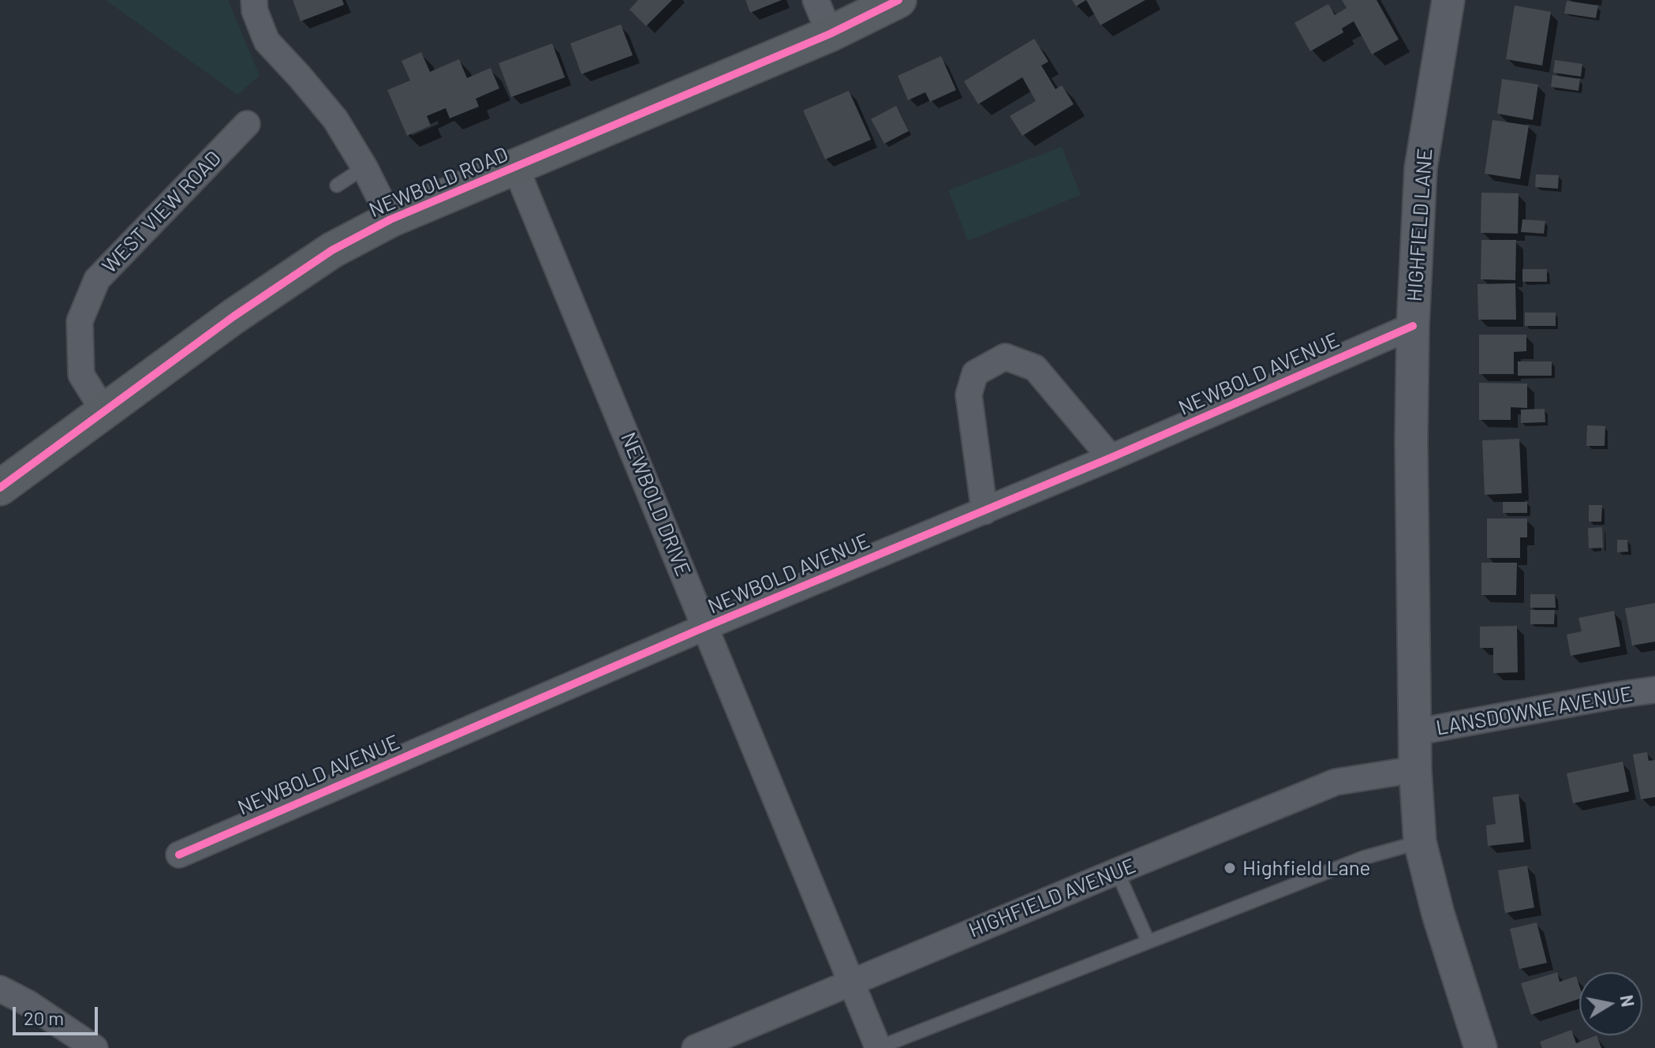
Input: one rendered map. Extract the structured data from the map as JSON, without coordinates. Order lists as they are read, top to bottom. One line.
{"streets":{"main road":["NEWBOLD ROAD"],"street":["WEST VIEW ROAD","HIGHFIELD LANE","NEWBOLD AVENUE","NEWBOLD DRIVE","LANSDOWNE AVENUE","HIGHFIELD AVENUE"]},"crossings":[["NEWBOLD ROAD","WEST VIEW ROAD"],["NEWBOLD ROAD","NEWBOLD DRIVE"],["HIGHFIELD LANE","NEWBOLD AVENUE"],["HIGHFIELD LANE","LANSDOWNE AVENUE"],["HIGHFIELD LANE","HIGHFIELD AVENUE"],["NEWBOLD AVENUE","NEWBOLD DRIVE"],["NEWBOLD DRIVE","HIGHFIELD AVENUE"]],"places":["Highfield Lane"],"scale_bar":"20 m","north":"right"}
